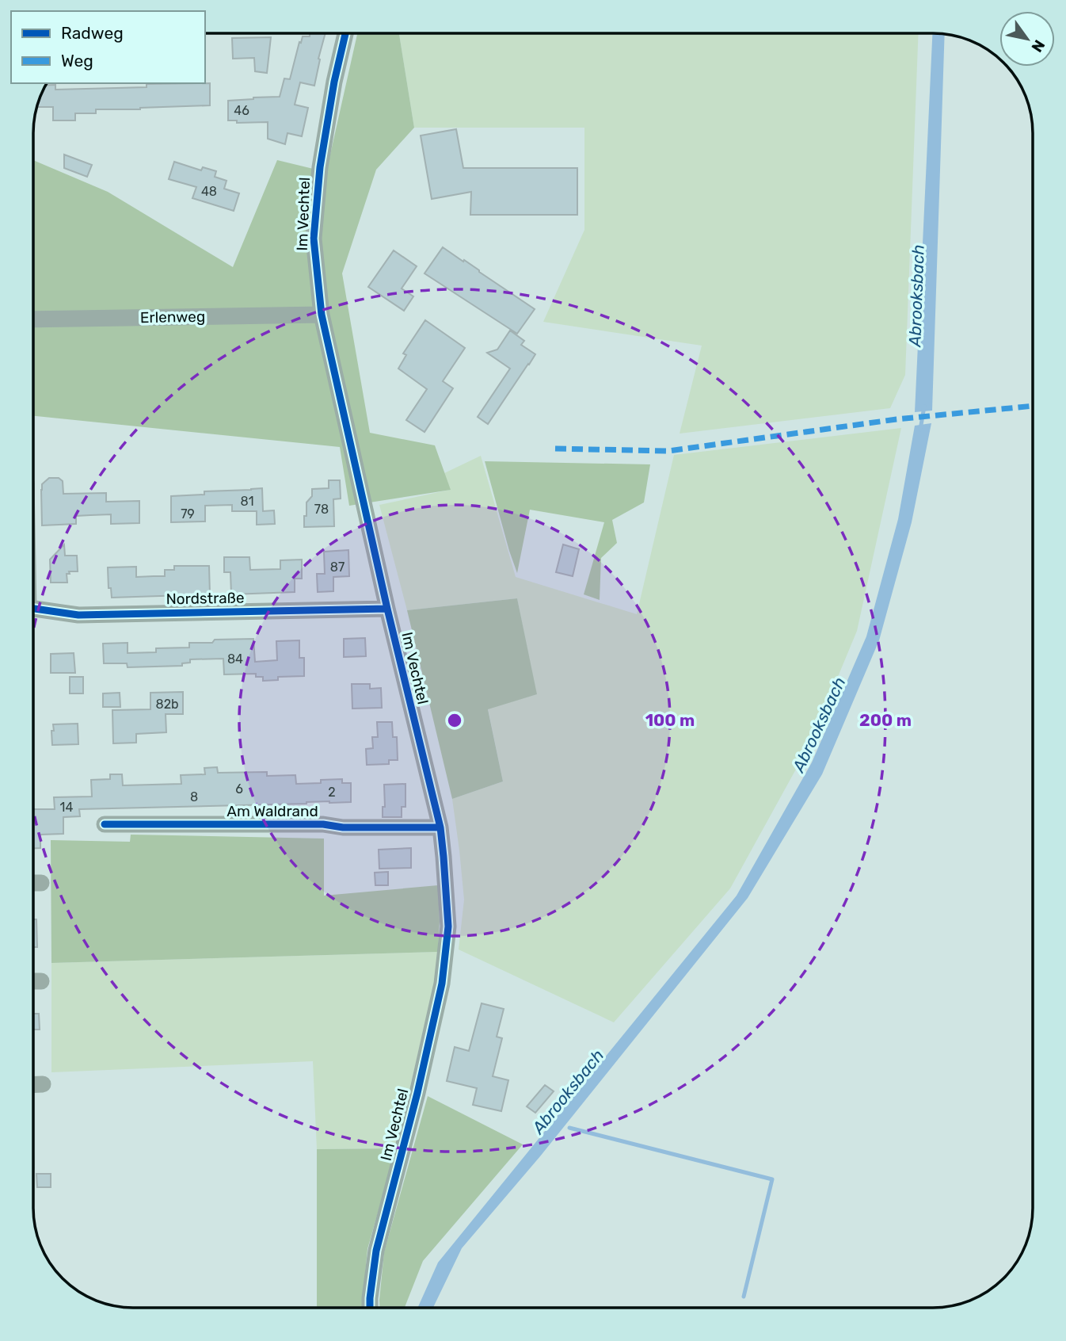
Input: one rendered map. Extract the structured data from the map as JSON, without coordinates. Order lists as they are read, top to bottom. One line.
{"streets":{"street":["Im Vechtel","Erlenweg","Nordstraße","Am Waldrand"]},"crossings":[["Im Vechtel","Erlenweg"],["Im Vechtel","Nordstraße"],["Im Vechtel","Am Waldrand"]],"water":["Abrooksbach"],"house_numbers":["46","48","81","78","79","87","84","82b","6","2","8","14"],"legend":["Radweg","Weg"],"north":"bottom right","rings":["100 m","200 m"]}
